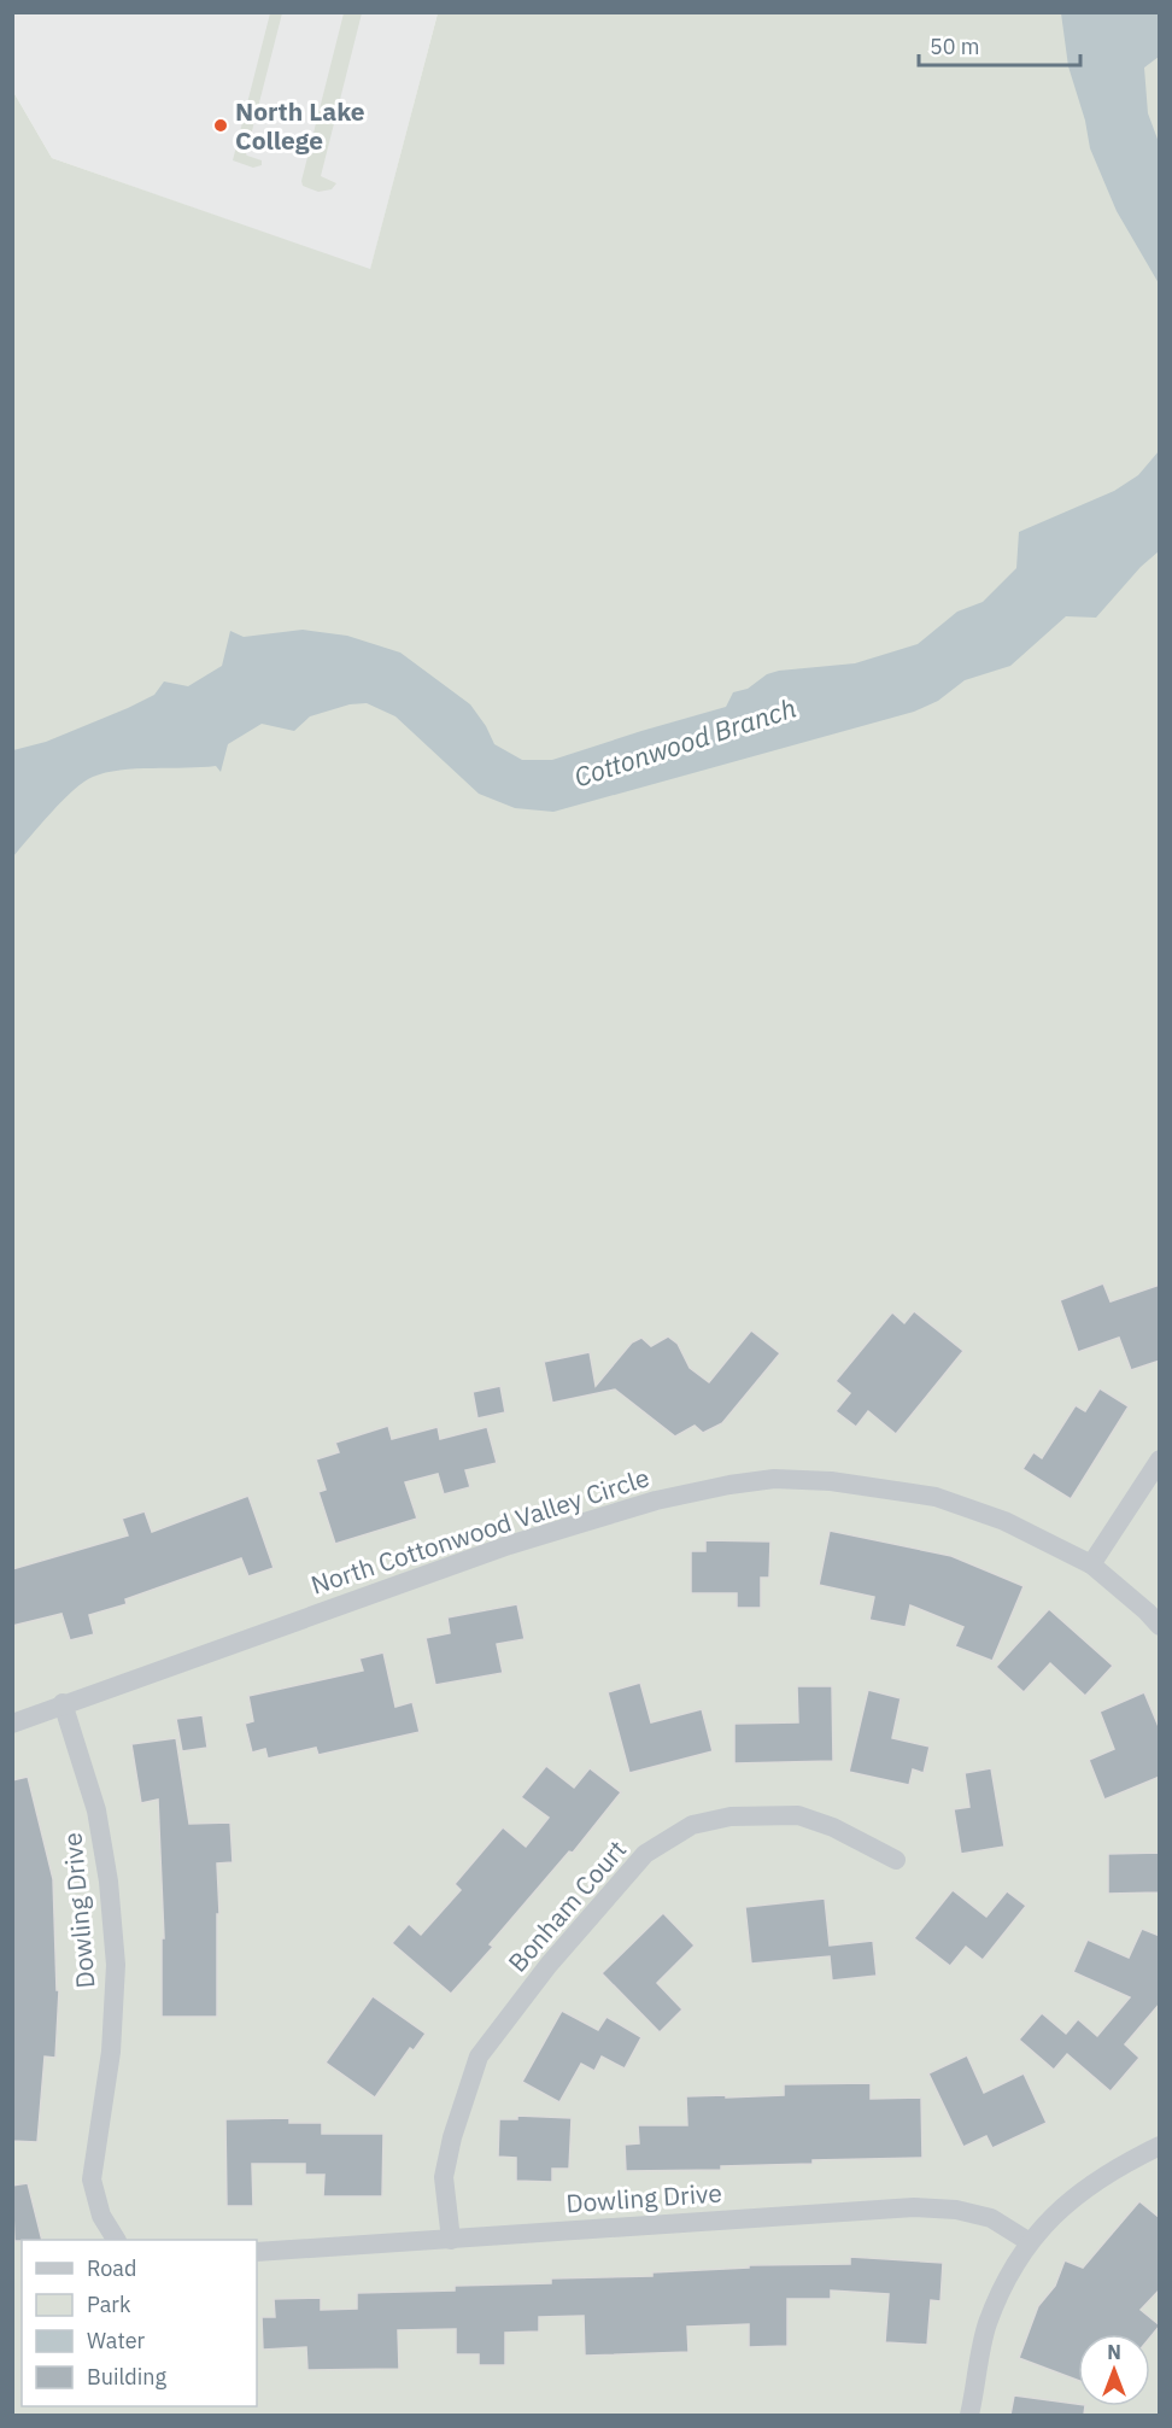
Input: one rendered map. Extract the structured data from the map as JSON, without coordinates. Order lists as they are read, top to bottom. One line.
{"streets":{"street":["North Cottonwood Valley Circle","Bonham Court","Dowling Drive"]},"crossings":[["North Cottonwood Valley Circle","Dowling Drive"],["Bonham Court","Dowling Drive"]],"water":["Cottonwood Branch"],"places":["North Lake College"],"legend":["Road","Park","Water","Building"],"scale_bar":"50 m","north":"top"}
